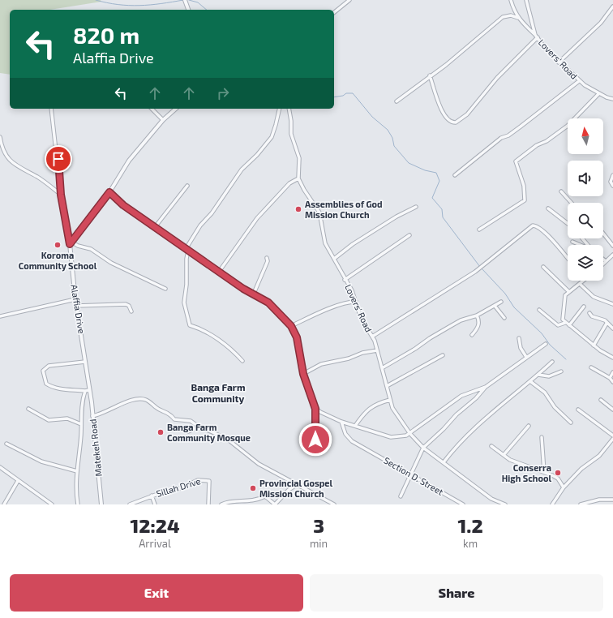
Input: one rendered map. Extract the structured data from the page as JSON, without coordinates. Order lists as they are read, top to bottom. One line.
{"streets":{"street":["Lovers' Road","Alaffia Drive","Matekeh Road","Section D. Street","Sillah Drive"]},"crossings":[["Alaffia Drive","Matekeh Road"]],"districts":["Banga Farm Community"],"places":["Assemblies of God Mission Church","Koroma Community School","Banga Farm Community Mosque","Conserra High School","Provincial Gospel Mission Church"],"north":"top","page":{"turn":["820 m","Alaffia Drive"],"eta":["12:24","Arrival","3","min","1.2","km"],"buttons":["Exit","Share"]}}
